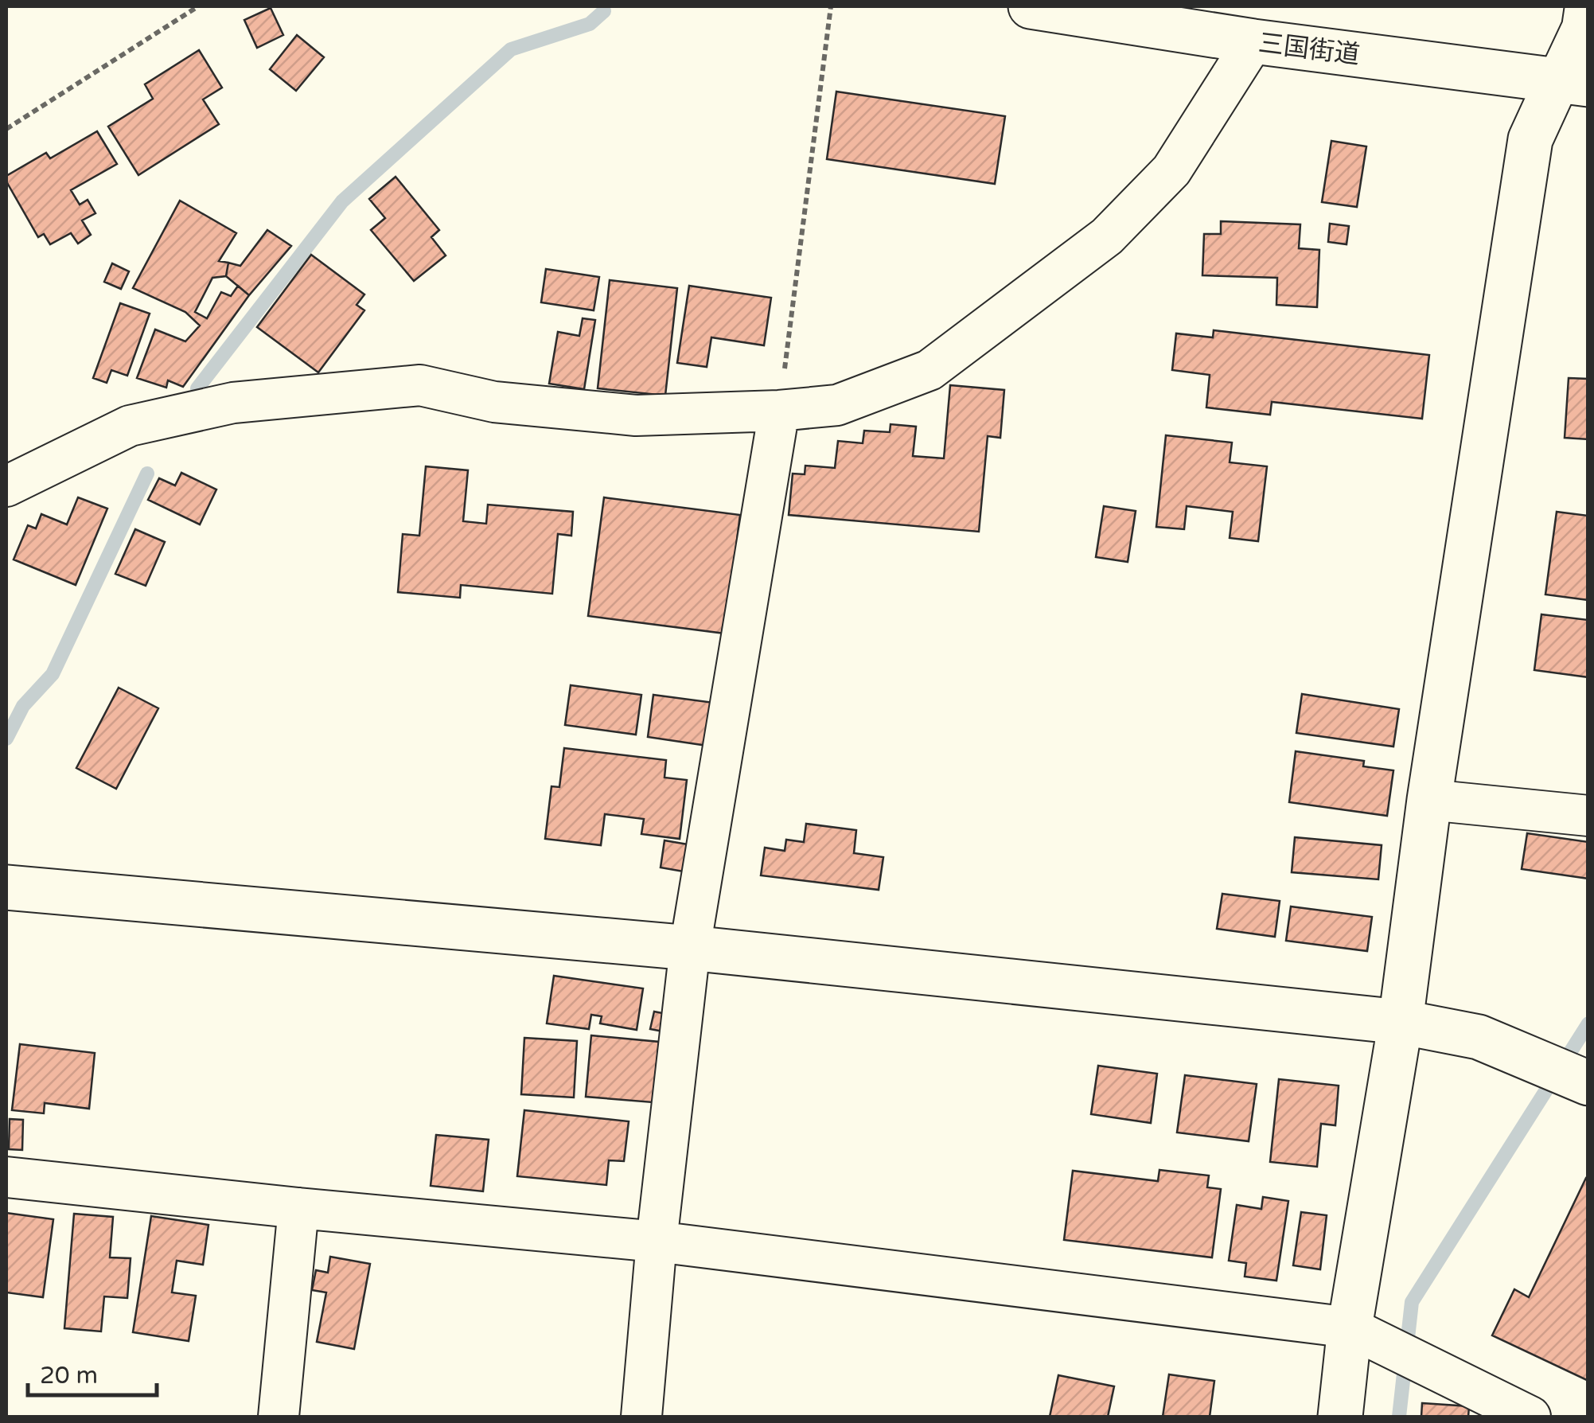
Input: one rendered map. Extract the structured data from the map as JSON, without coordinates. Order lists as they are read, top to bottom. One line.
{"streets":{"main road":["三国街道"]},"scale_bar":"20 m"}
